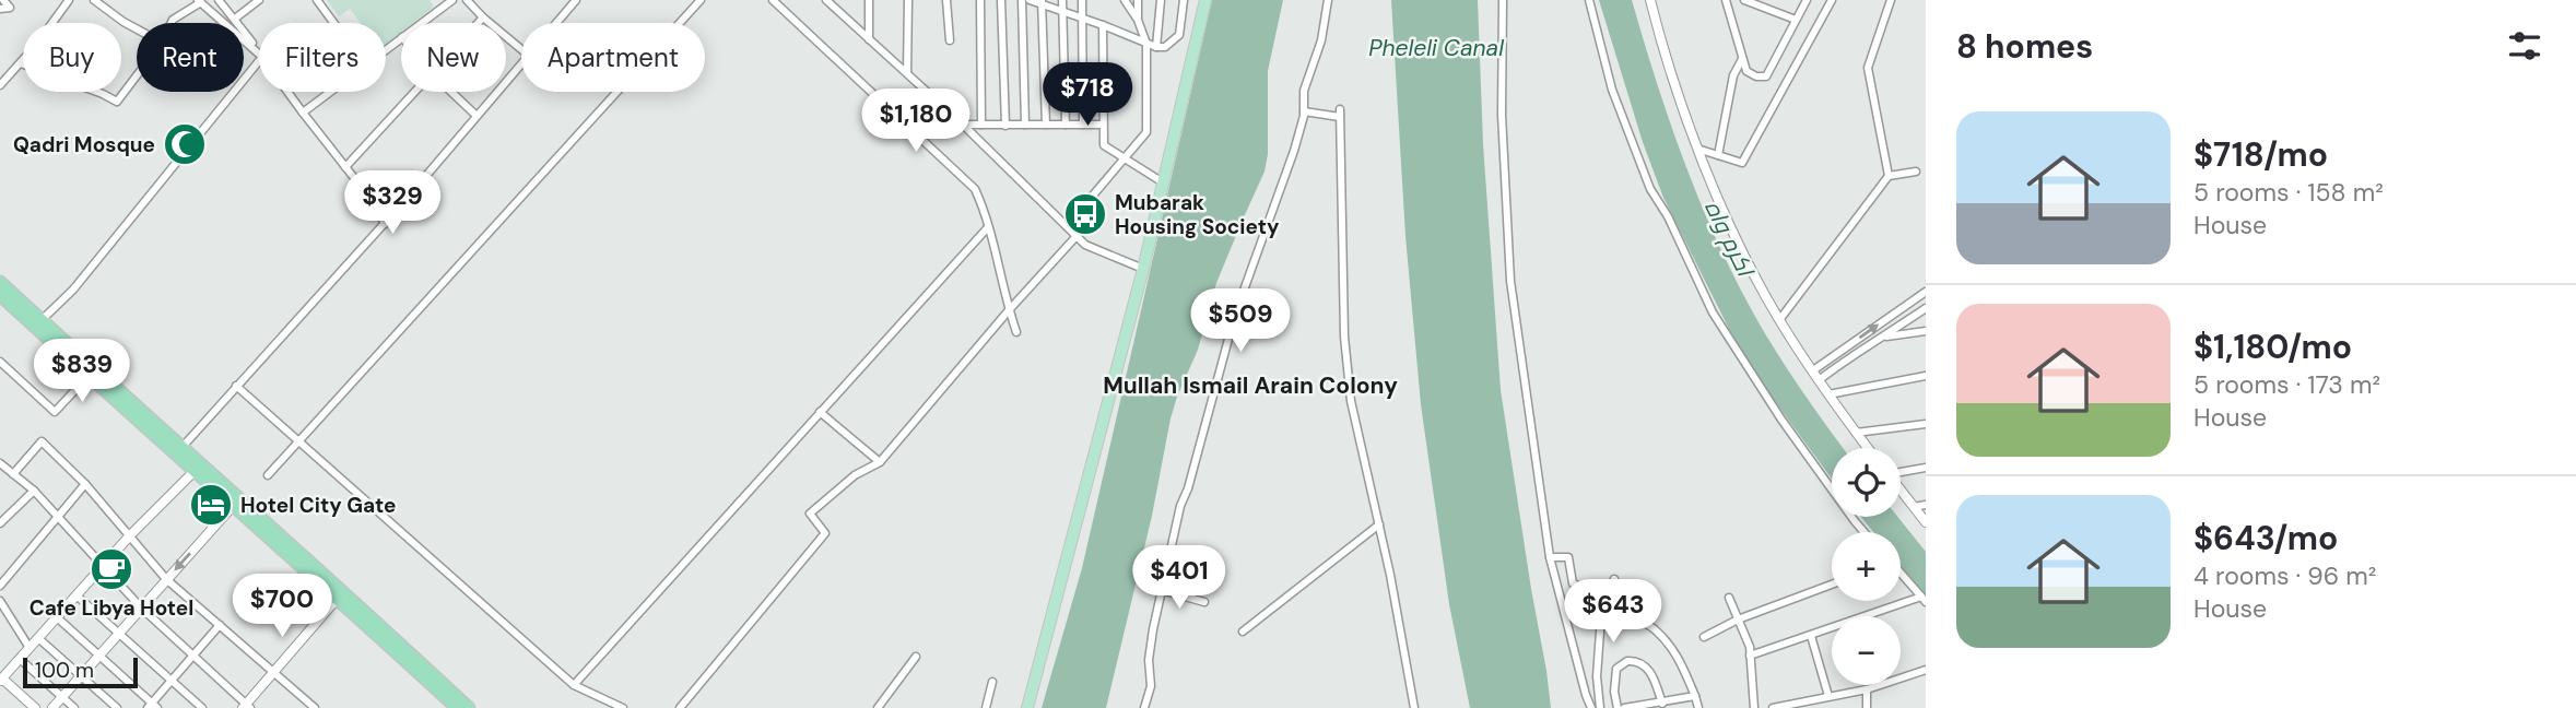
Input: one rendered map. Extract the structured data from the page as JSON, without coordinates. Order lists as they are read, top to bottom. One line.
{"districts":["Mullah Ismail Arain Colony"],"water":["Pheleli Canal","اکرم واہ"],"places":{"mosque":["Qadri Mosque"],"bus stop":["Mubarak Housing Society"],"hotel":["Hotel City Gate"],"cafe":["Cafe Libya Hotel"]},"scale_bar":"100 m","page":{"heading":"8 homes","chip":["Buy","Rent","Filters","New","Apartment"],"price":["$718","$1,180","$329","$509","$839","$401","$700","$643"],"list":[{"name":"$718/mo","note":"5 rooms · 158 m² · House"},{"name":"$1,180/mo","note":"5 rooms · 173 m² · House"},{"name":"$643/mo","note":"4 rooms · 96 m² · House"}],"map_buttons":["+","−"],"scale":"100 m"}}
